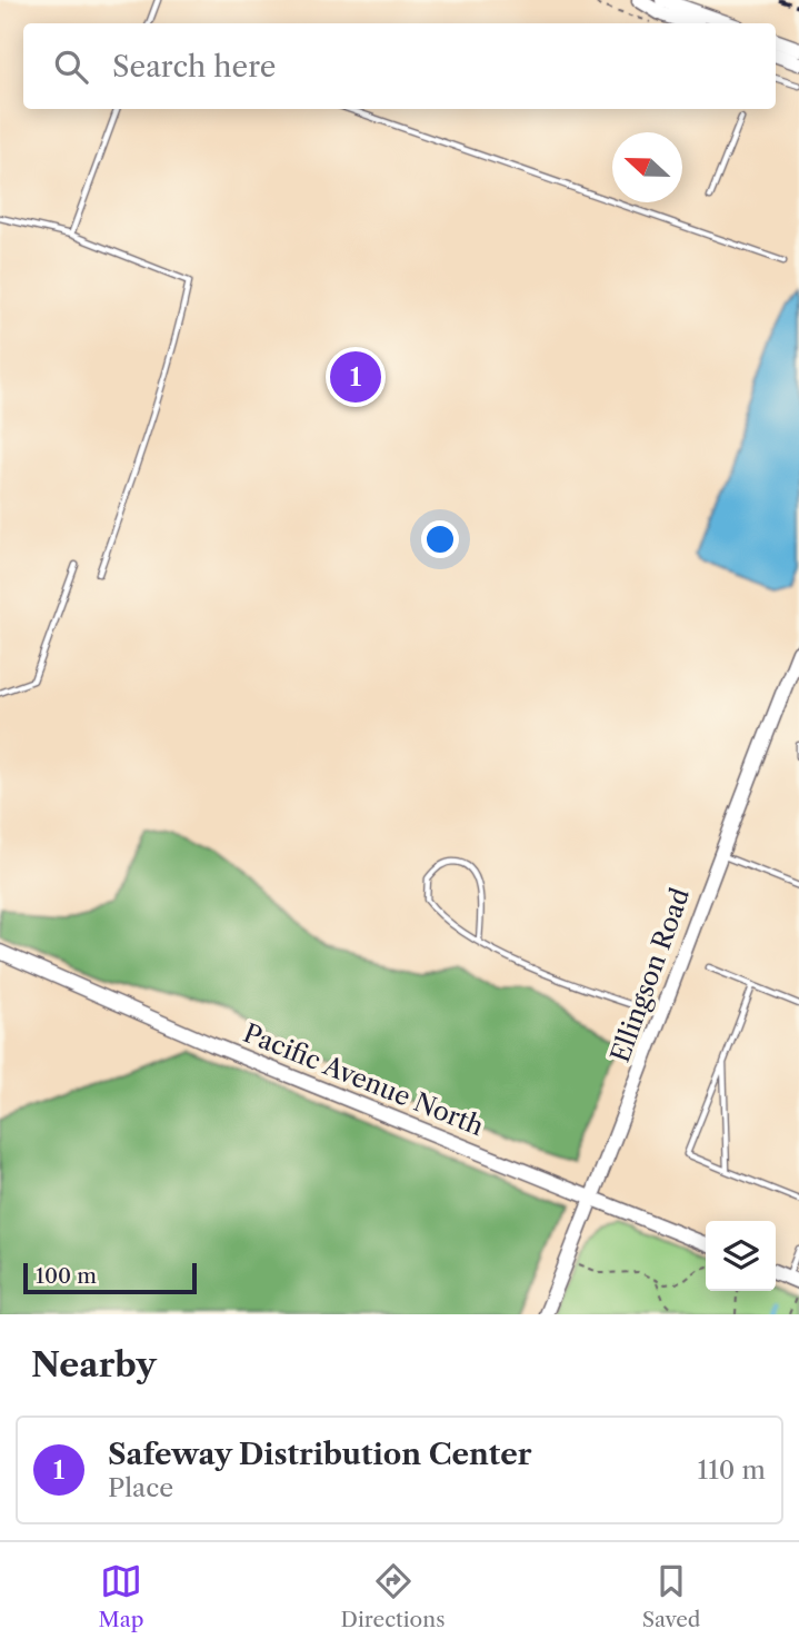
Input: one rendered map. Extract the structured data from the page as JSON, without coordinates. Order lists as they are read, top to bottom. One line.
{"streets":{"main road":["Ellingson Road","Pacific Avenue North"]},"crossings":[["Ellingson Road","Pacific Avenue North"]],"scale_bar":"100 m","north":"left","page":{"search":"Search here","pins":"1","scale":"100 m","heading":"Nearby","list":[{"mark":"1","name":"Safeway Distribution Center","note":"Place","value":"110 m"}],"nav":["Map","Directions","Saved"]}}
